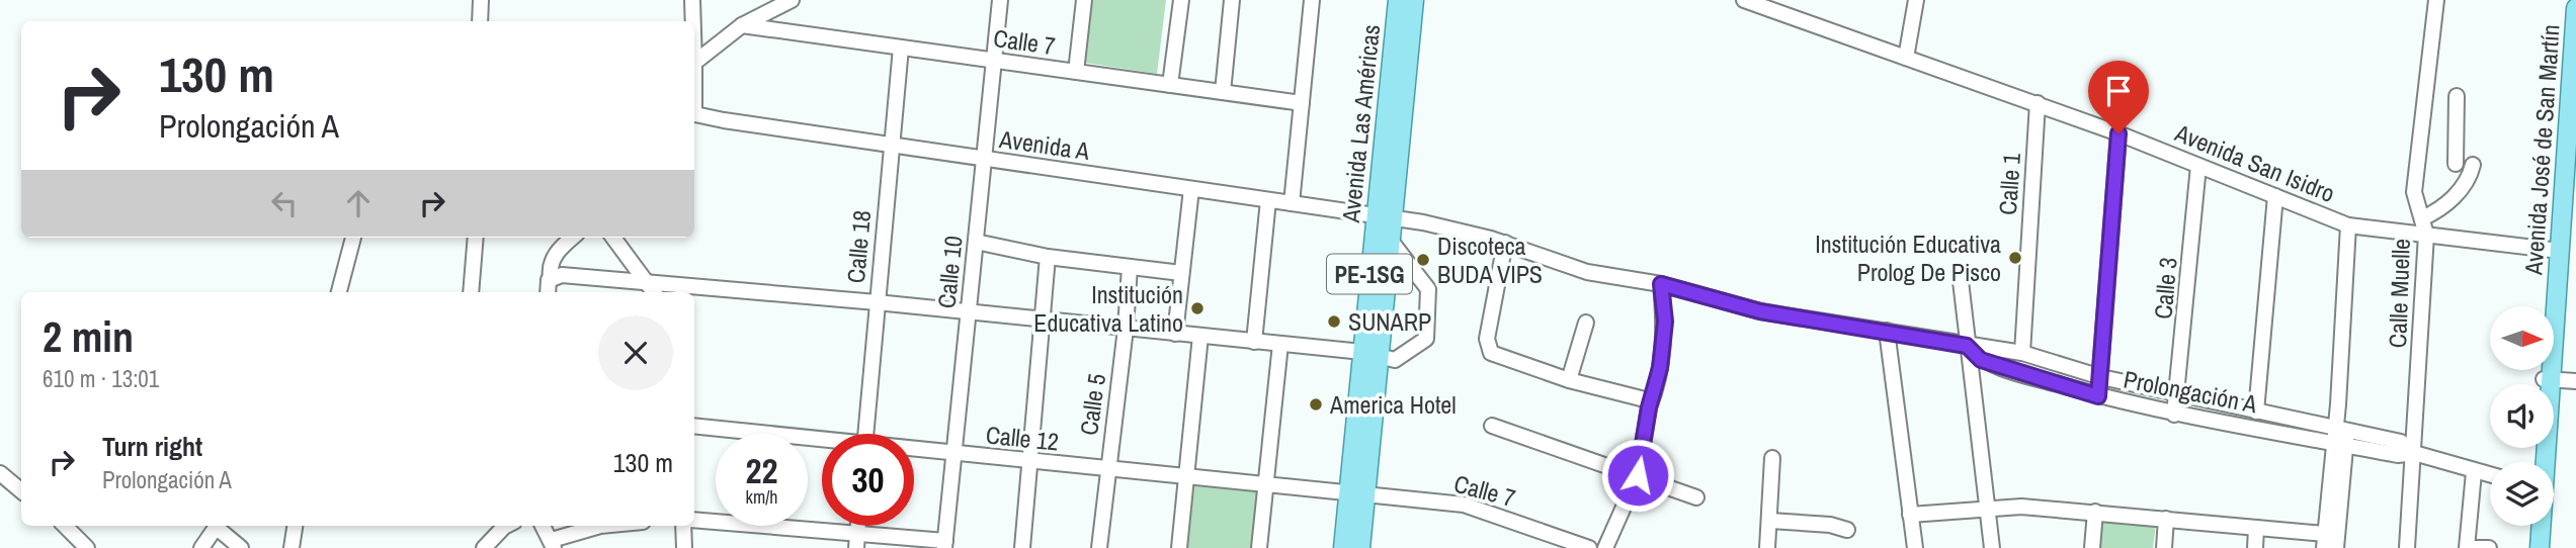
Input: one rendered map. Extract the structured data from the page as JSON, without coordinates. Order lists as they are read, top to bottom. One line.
{"streets":{"main road":["Avenida Las Américas","Avenida José de San Martín","PE-1SG"],"street":["Calle 7","Avenida A","Avenida San Isidro","Calle 1","Calle 18","Calle 10","Calle 3","Calle Muelle","Prolongación A","Calle 5","Calle 12"]},"crossings":[["Calle 7","Avenida Las Américas"],["Calle 7","Calle 18"],["Calle 7","Calle 10"],["Calle 7","Calle 12"],["Avenida Las Américas","Avenida A"],["Avenida Las Américas","Calle 12"],["Avenida A","Calle 18"],["Avenida A","Calle 10"],["Avenida A","Prolongación A"],["Avenida José de San Martín","Avenida San Isidro"],["Avenida San Isidro","Calle 1"],["Avenida San Isidro","Calle 3"],["Avenida San Isidro","Calle Muelle"],["Calle 1","Prolongación A"],["Calle 10","Calle 12"],["Calle 3","Prolongación A"],["Calle Muelle","Prolongación A"],["Calle 5","Calle 12"]],"places":["Institución Educativa Prolog De Pisco","Discoteca BUDA VIPS","Institución Educativa Latino","SUNARP","America Hotel"],"north":"right","page":{"turn":["130 m","Prolongación A"],"heading":["2 min","610 m · 13:01"],"list":[{"name":"Turn right","note":"Prolongación A","value":"130 m"}],"speed":"22 km/h","limit":"30"}}
